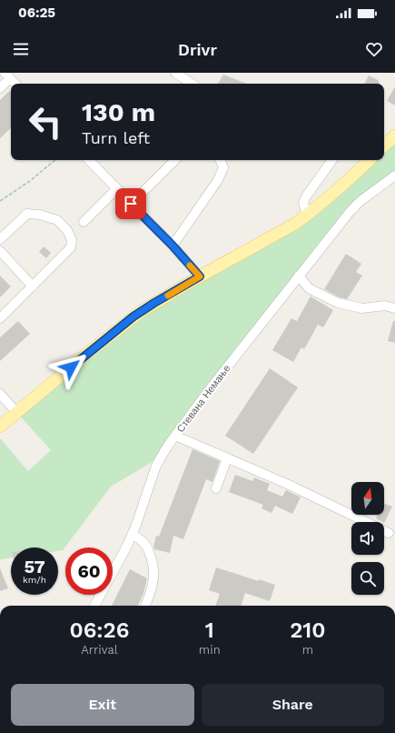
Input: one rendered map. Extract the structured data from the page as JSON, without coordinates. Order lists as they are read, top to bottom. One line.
{"streets":{"street":["Стевана Немање"]},"north":"top","page":{"status":"06:25","header":"Drivr","turn":["130 m","Turn left"],"speed":"57 km/h","limit":"60","eta":["06:26","Arrival","1","min","210","m"],"buttons":["Exit","Share"]}}
